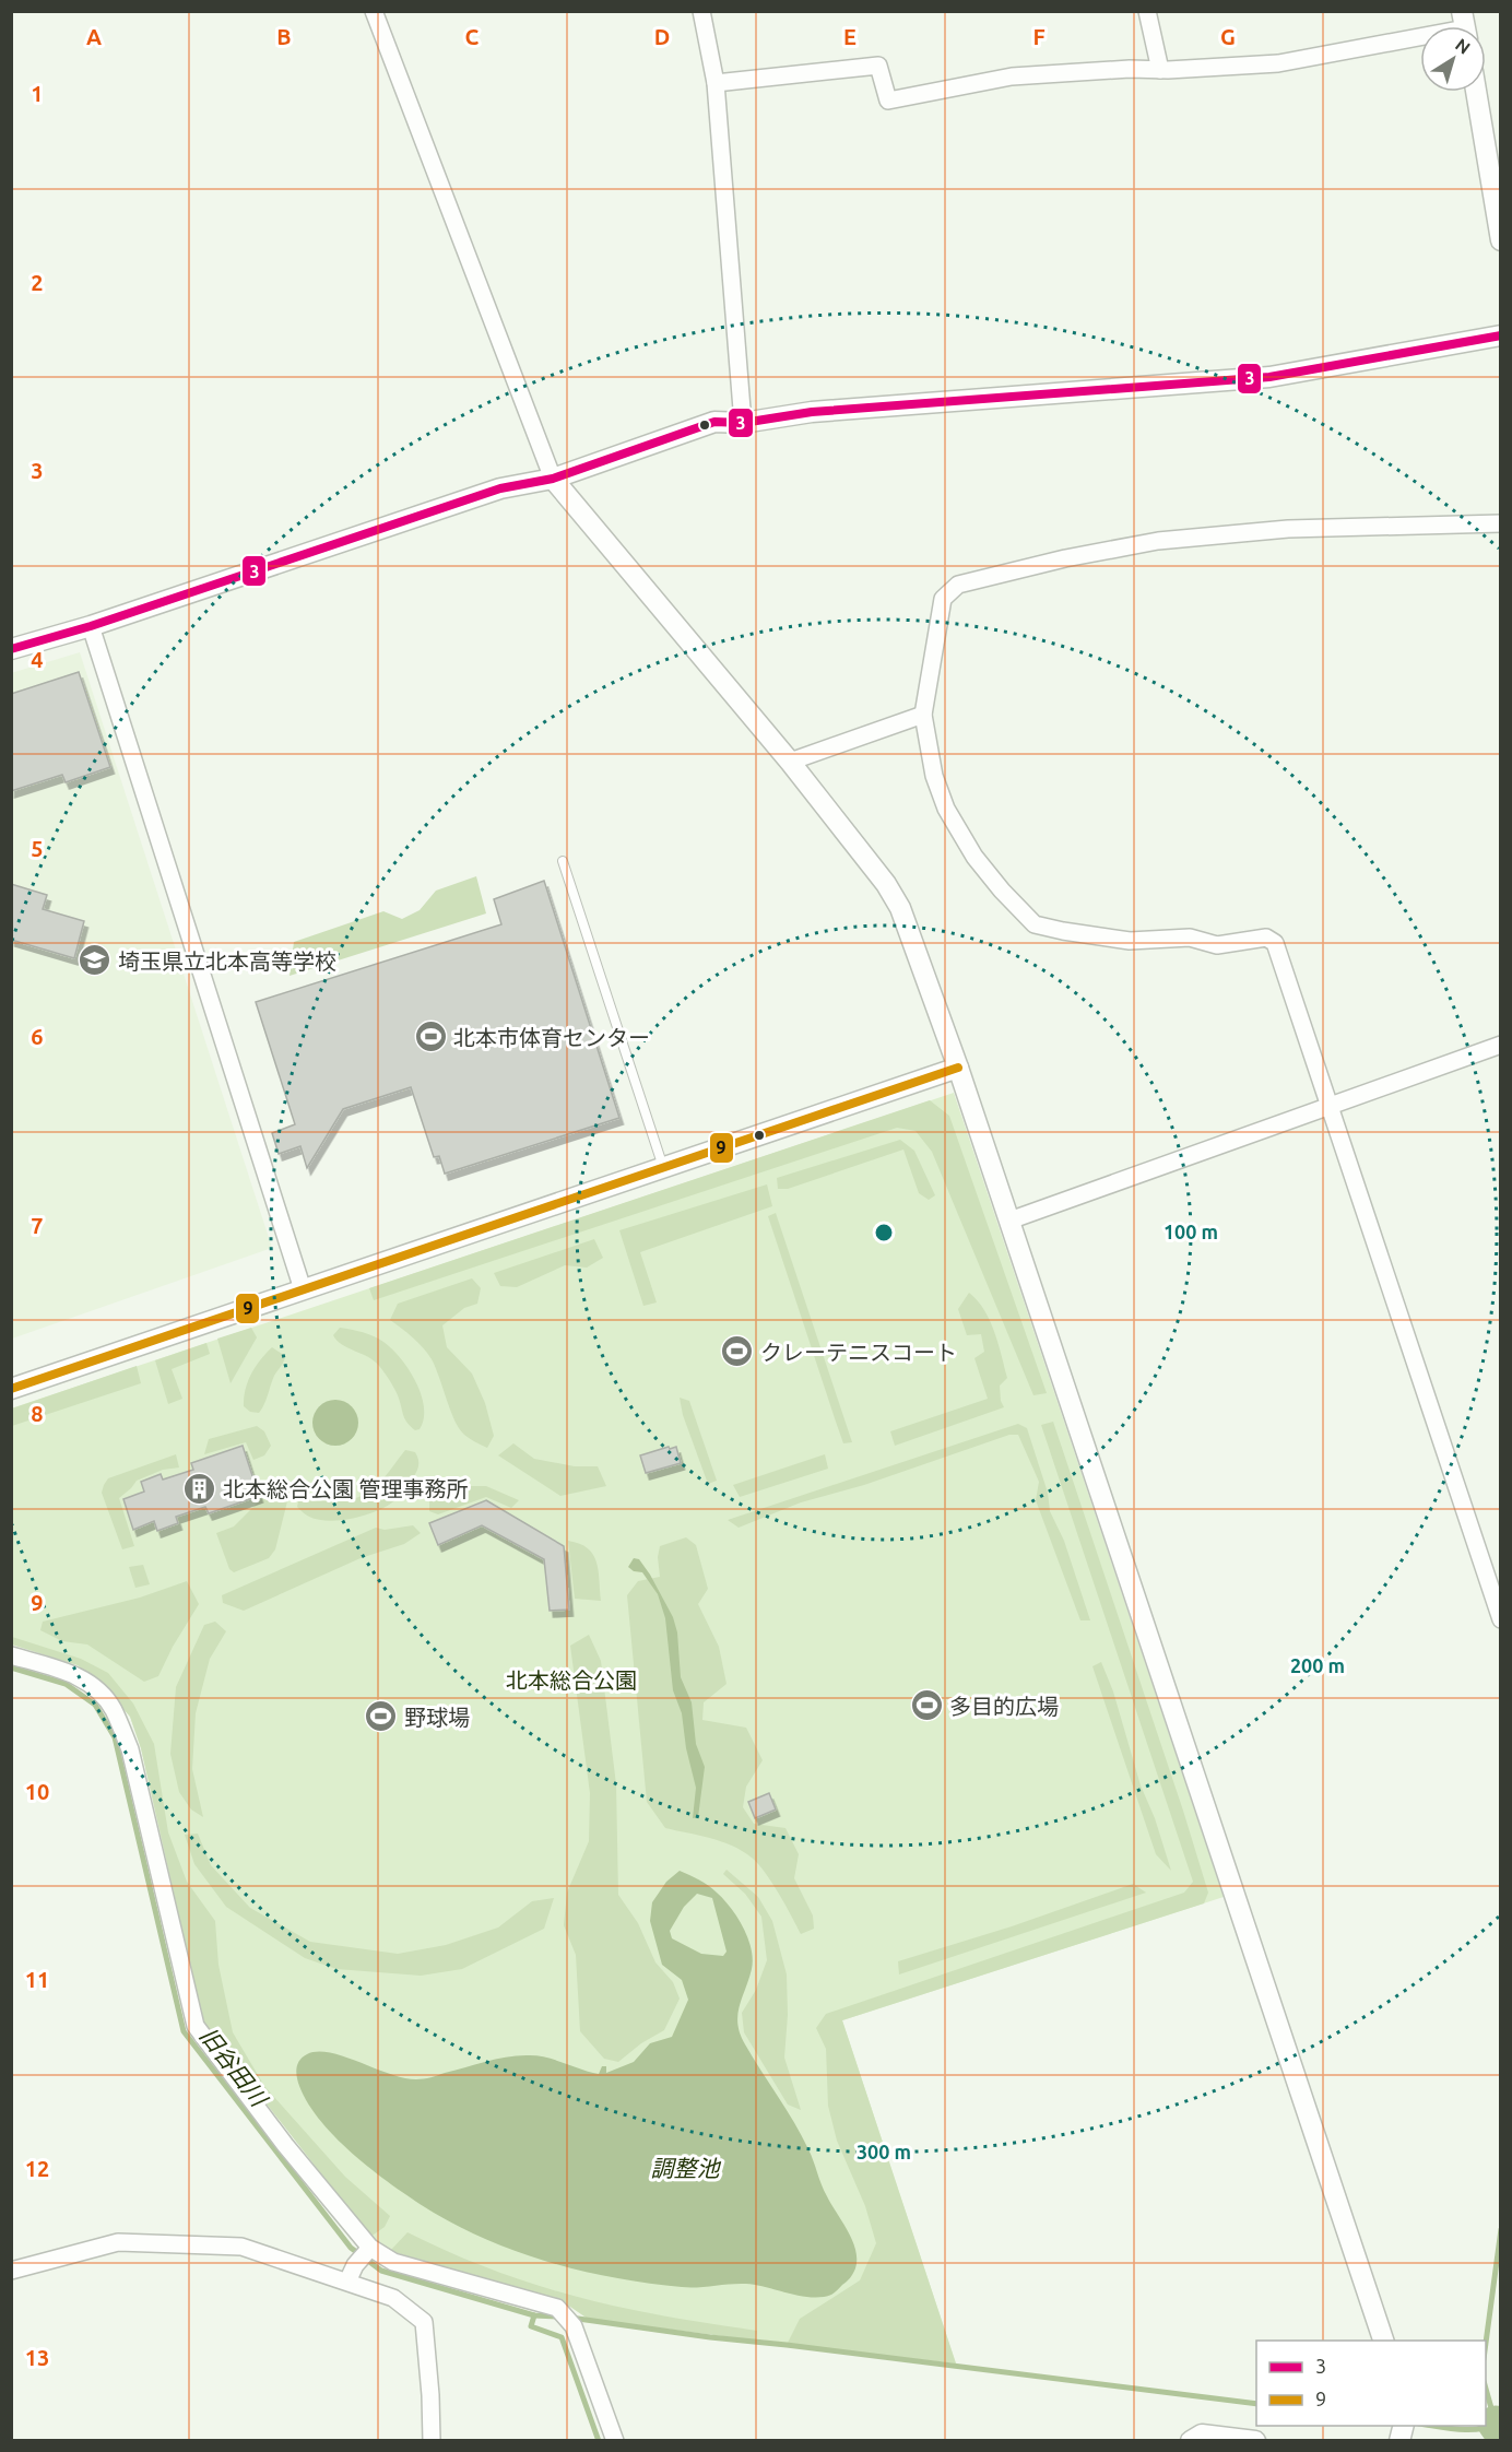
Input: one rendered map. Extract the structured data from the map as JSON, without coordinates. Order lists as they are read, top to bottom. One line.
{"water":["旧谷田川","調整池"],"parks":["北本総合公園"],"places":{"school or university":["埼玉県立北本高等学校"],"sports":["北本市体育センター","クレーテニスコート","多目的広場","野球場"],"building":["北本総合公園 管理事務所"]},"lines":["transit line 3","transit line 9"],"legend":["3","9"],"north":"top right","grid":{"columns":["A","B","C","D","E","F","G"],"rows":["1","2","3","4","5","6","7","8","9","10","11","12","13"]},"rings":["100 m","200 m","300 m"]}
